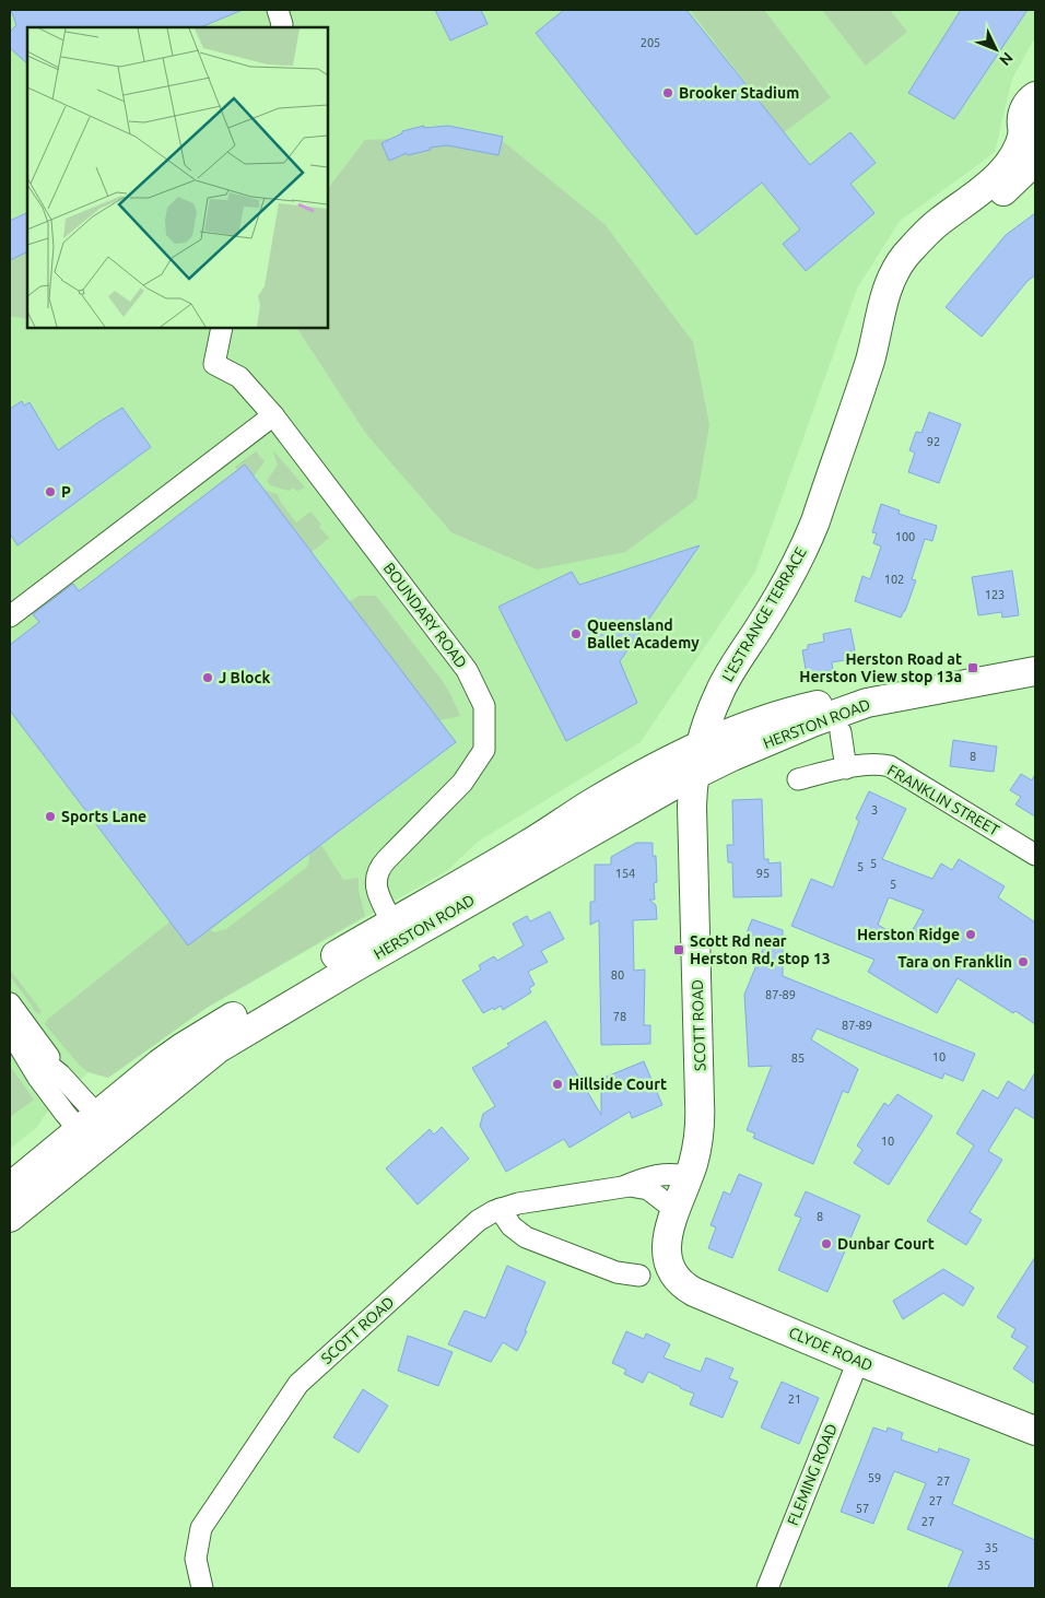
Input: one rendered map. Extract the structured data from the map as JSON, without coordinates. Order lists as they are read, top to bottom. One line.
{"streets":{"main road":["L'ESTRANGE TERRACE","HERSTON ROAD","SCOTT ROAD","CLYDE ROAD"],"street":["BOUNDARY ROAD","FRANKLIN STREET","FLEMING ROAD"]},"crossings":[["L'ESTRANGE TERRACE","HERSTON ROAD"],["L'ESTRANGE TERRACE","SCOTT ROAD"],["BOUNDARY ROAD","HERSTON ROAD"],["HERSTON ROAD","SCOTT ROAD"],["SCOTT ROAD","CLYDE ROAD"],["CLYDE ROAD","FLEMING ROAD"]],"places":{"other":["Brooker Stadium","P","Queensland Ballet Academy","J Block","Sports Lane","Herston Ridge","Tara on Franklin","Hillside Court","Dunbar Court"],"transit":["Herston Road at Herston View stop 13a","Scott Rd near Herston Rd, stop 13"]},"house_numbers":["205","92","100","102","123","8","3","5","5","154","95","5","80","87-89","78","87-89","10","85","10","8","21","59","27","27","57","27","35","35"],"north":"bottom right"}
